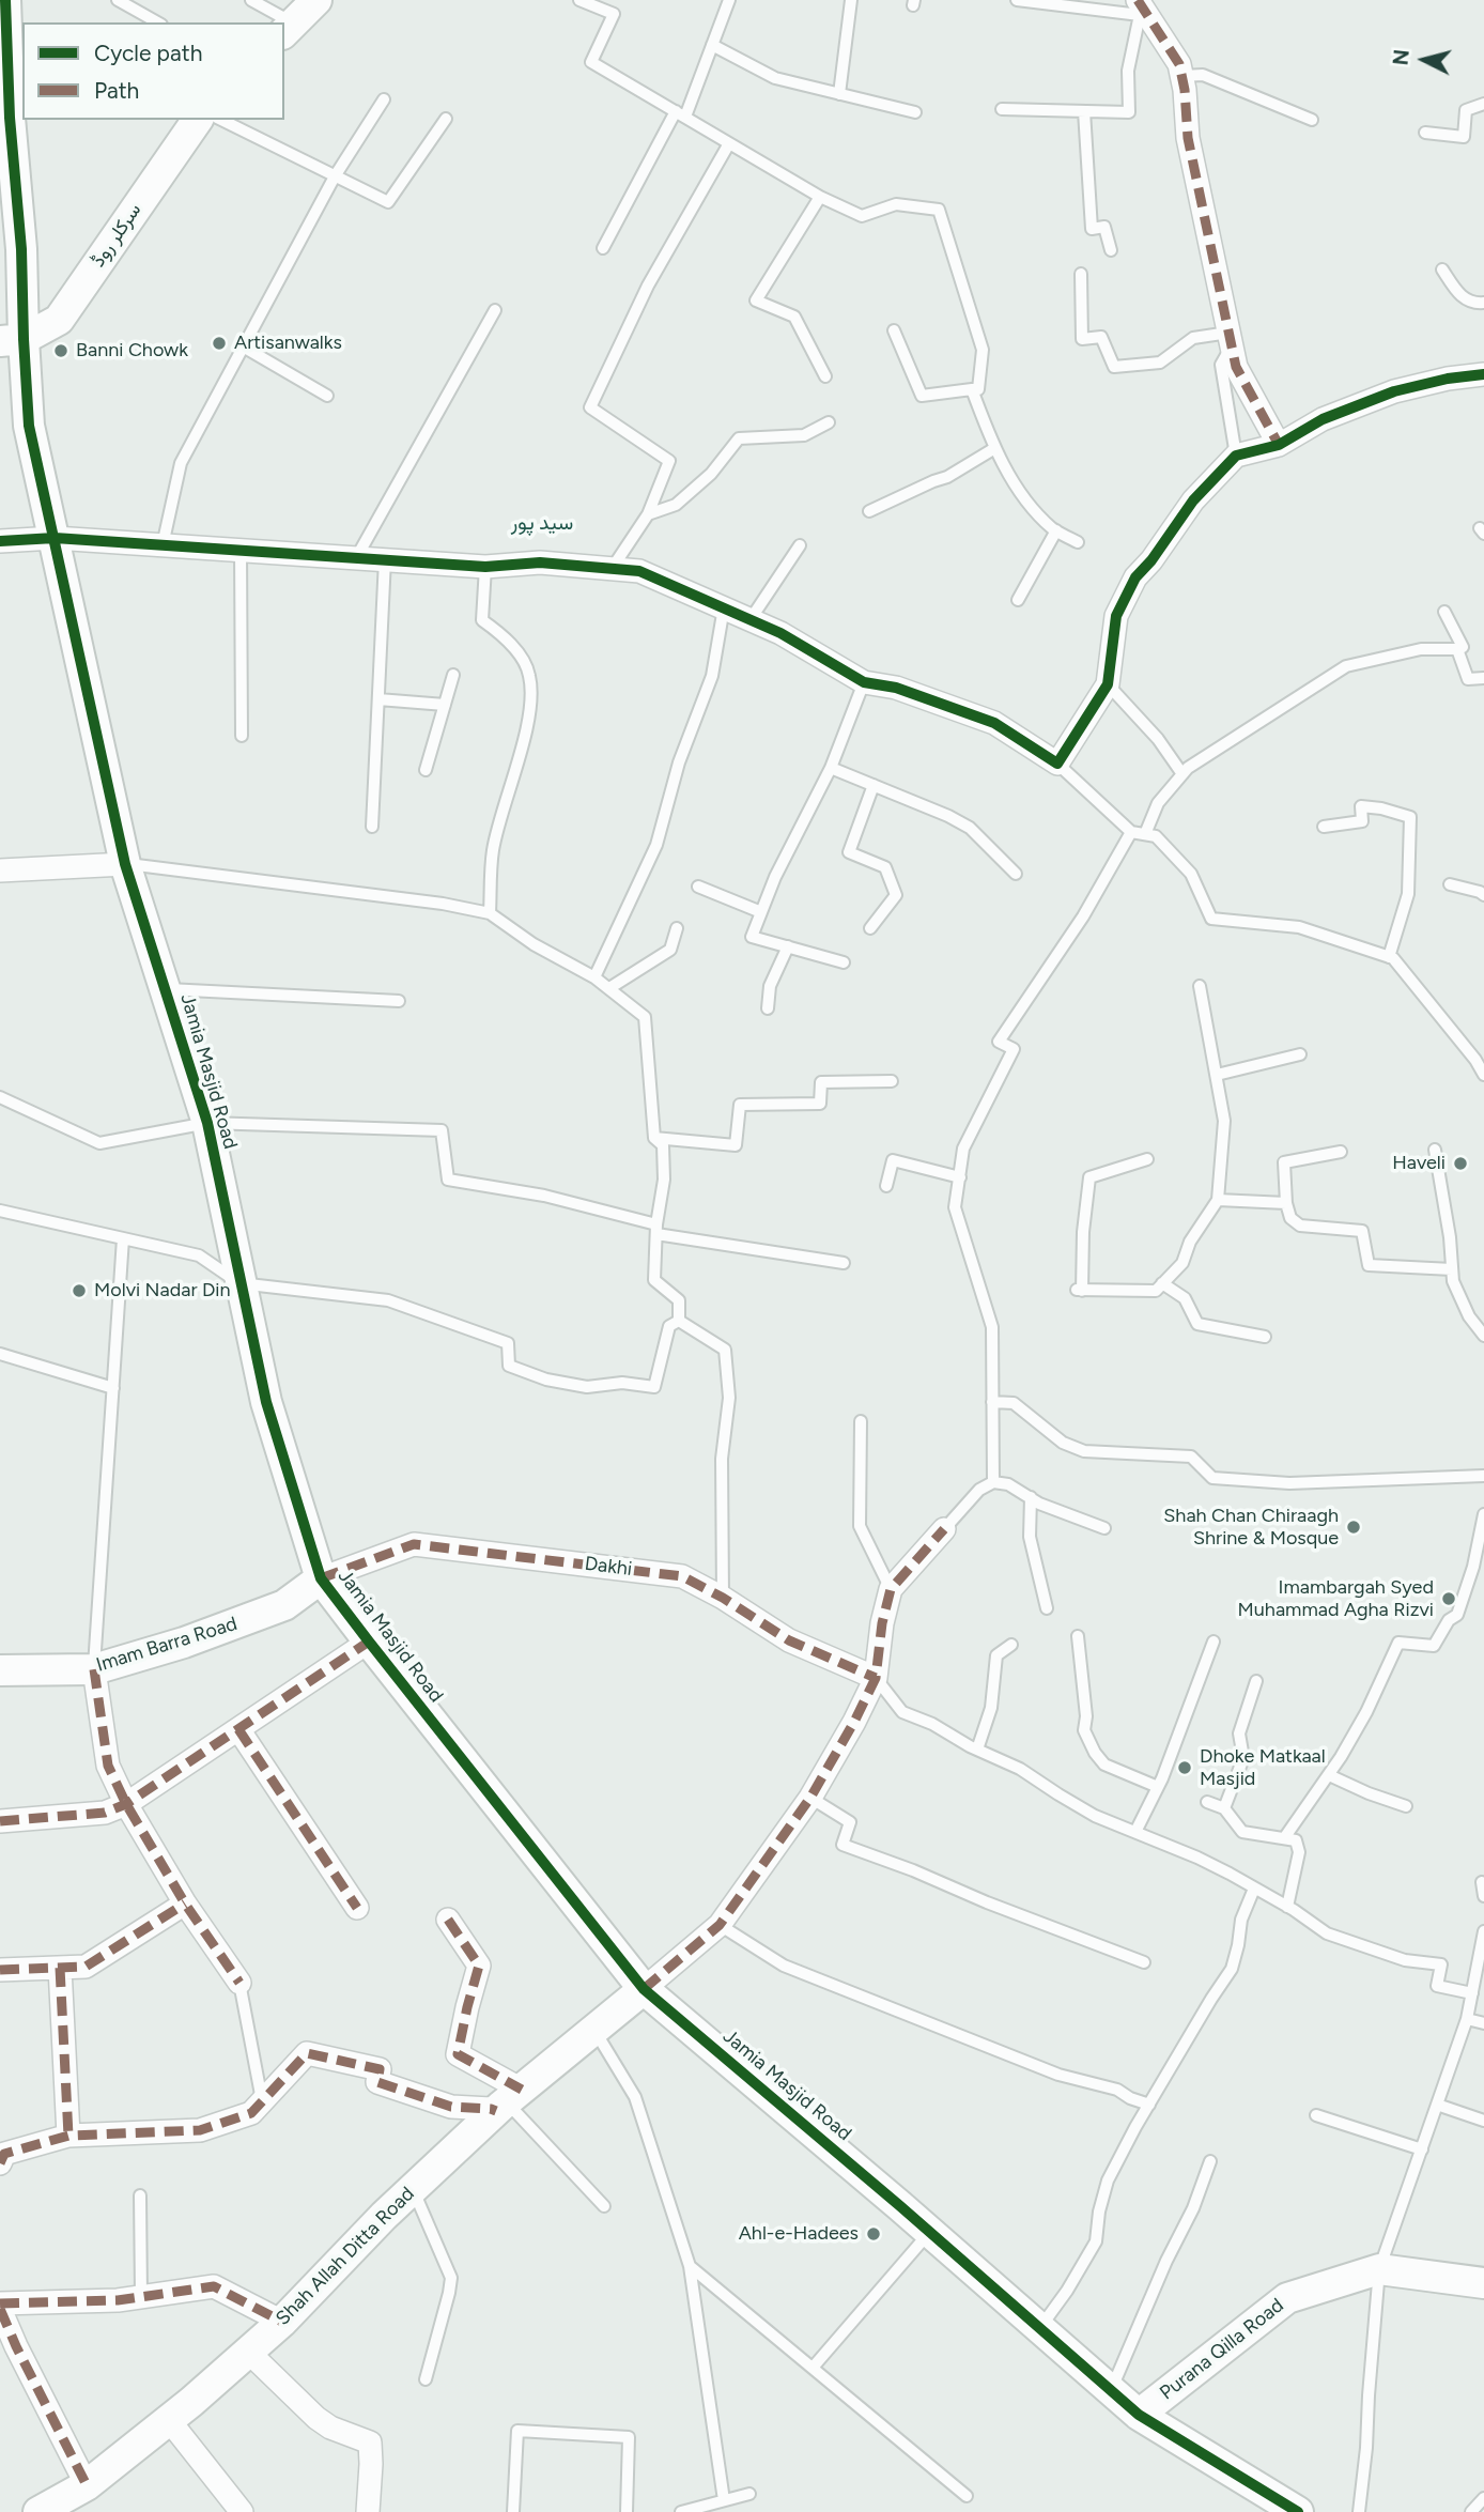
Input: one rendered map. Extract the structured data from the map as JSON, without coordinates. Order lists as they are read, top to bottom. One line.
{"streets":{"street":["سرکلر روڈ","Jamia Masjid Road","Dakhi","Imam Barra Road","Shah Allah Ditta Road","Purana Qilla Road"]},"crossings":[["سرکلر روڈ","Jamia Masjid Road"],["Jamia Masjid Road","Dakhi"],["Jamia Masjid Road","Imam Barra Road"],["Jamia Masjid Road","Shah Allah Ditta Road"],["Jamia Masjid Road","Purana Qilla Road"],["Dakhi","Imam Barra Road"]],"districts":["سید پور"],"places":["Artisanwalks","Banni Chowk","Haveli","Molvi Nadar Din","Shah Chan Chiraagh Shrine & Mosque","Imambargah Syed Muhammad Agha Rizvi","Dhoke Matkaal Masjid","Ahl-e-Hadees"],"legend":["Cycle path","Path"],"north":"left"}
